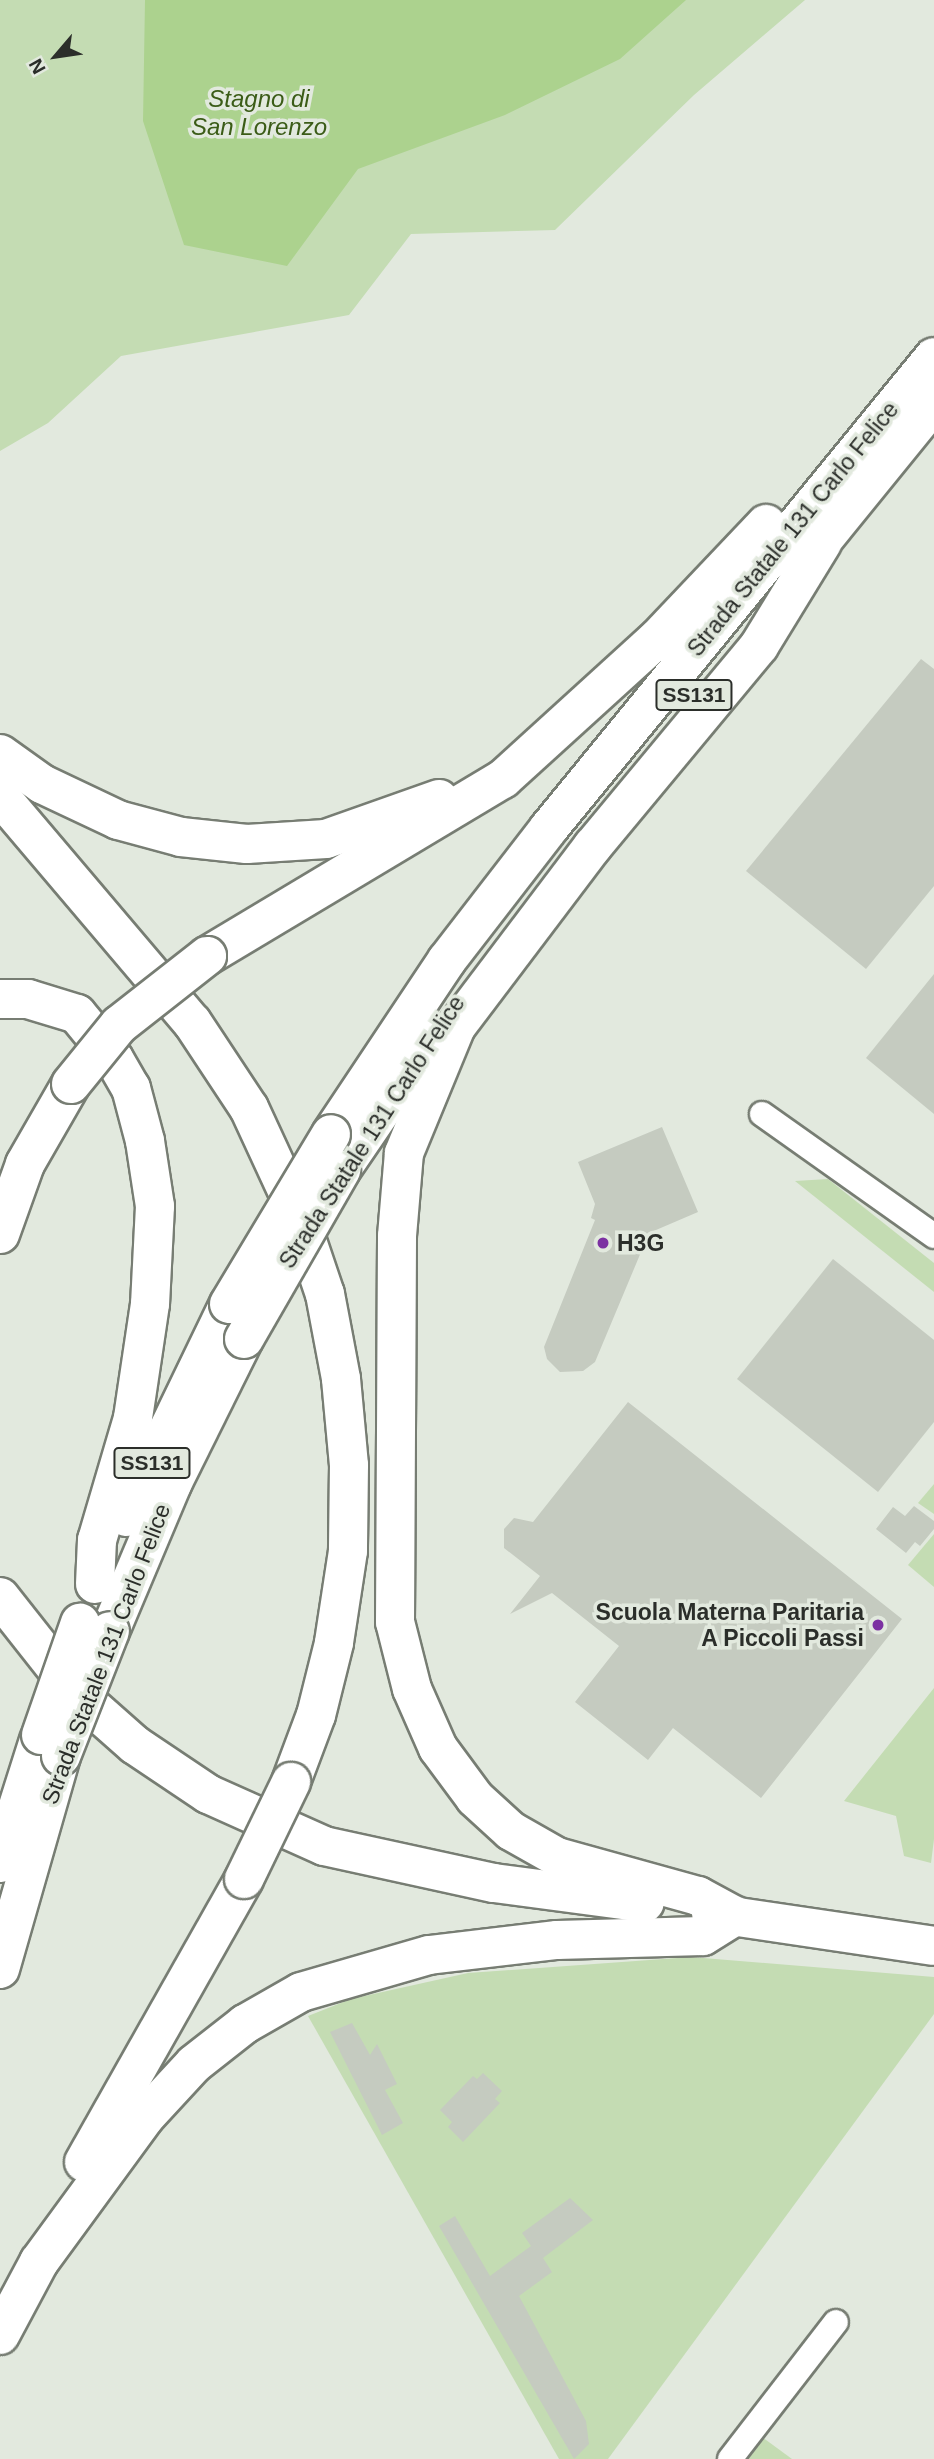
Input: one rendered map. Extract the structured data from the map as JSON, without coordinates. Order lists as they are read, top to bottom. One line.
{"streets":{"highway":["Strada Statale 131 Carlo Felice","SS131"]},"water":["Stagno di San Lorenzo"],"places":["H3G","Scuola Materna Paritaria A Piccoli Passi"],"north":"bottom left"}
